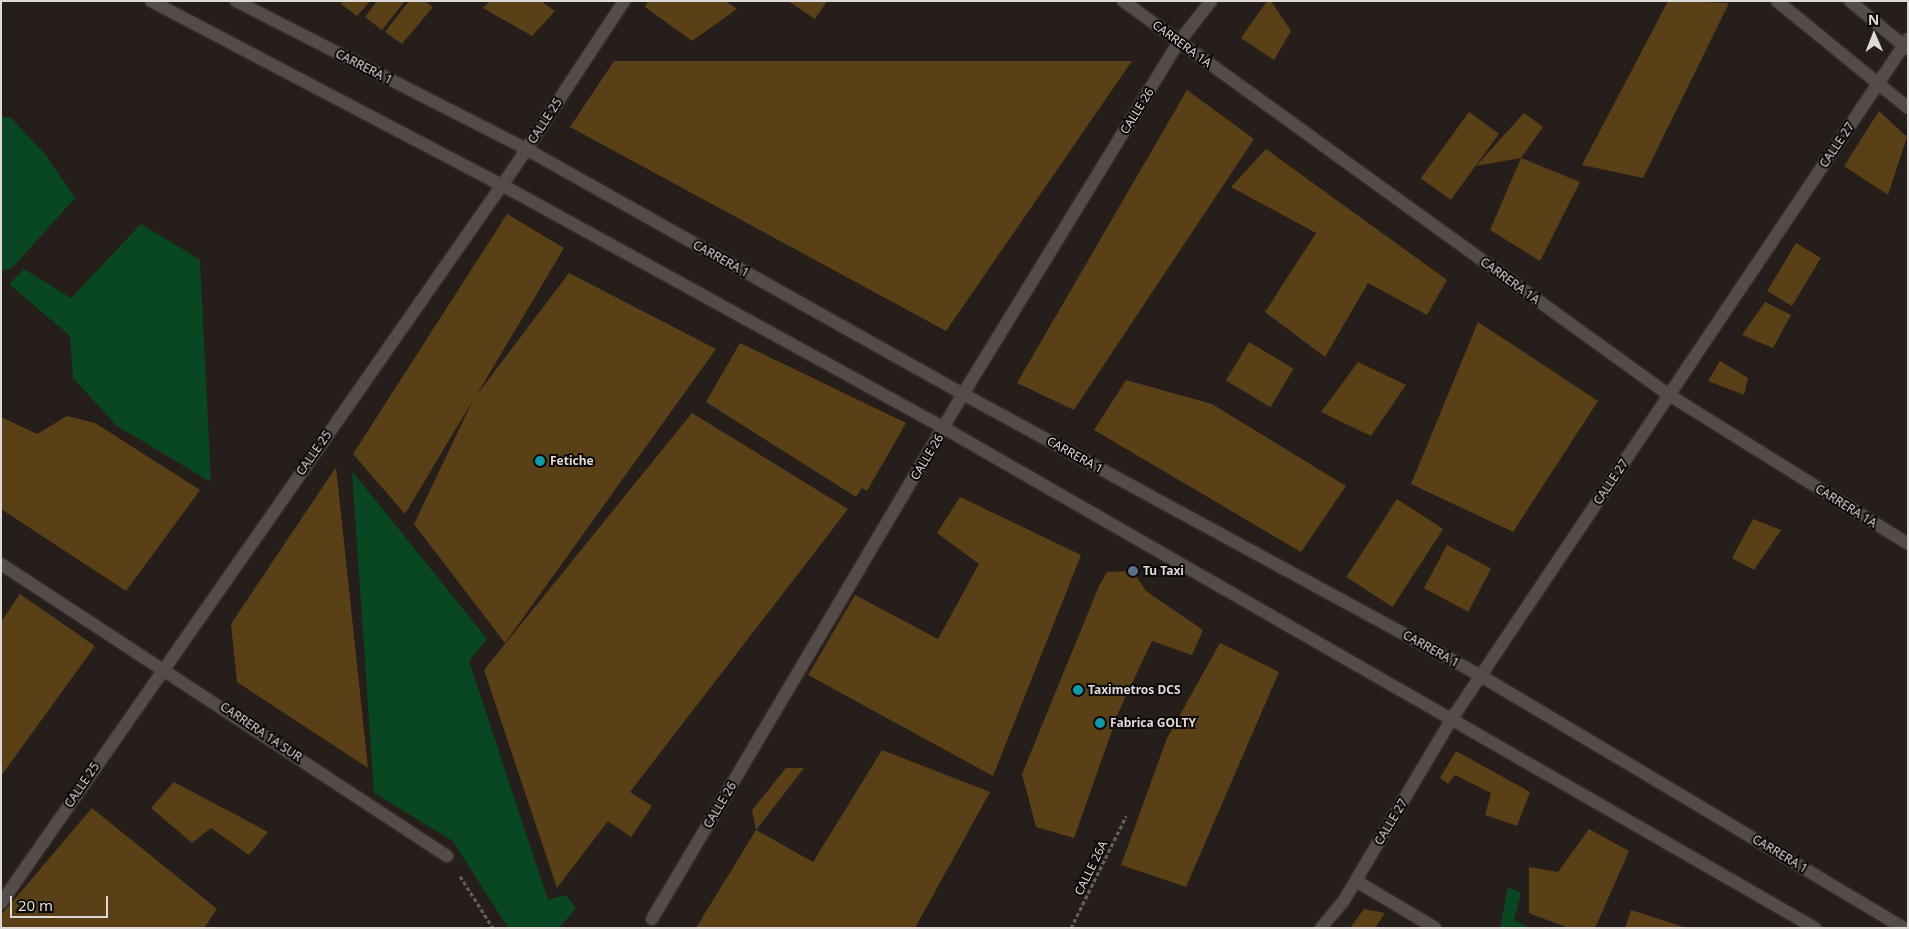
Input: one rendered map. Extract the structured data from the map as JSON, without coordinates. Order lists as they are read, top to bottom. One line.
{"streets":{"street":["CARRERA 1A","CARRERA 1","CALLE 26","CALLE 25","CALLE 27","CARRERA 1A SUR"],"path":["CALLE 26A"]},"crossings":[["CARRERA 1A","CALLE 26"],["CARRERA 1A","CALLE 27"],["CARRERA 1","CALLE 26"],["CARRERA 1","CALLE 25"],["CARRERA 1","CALLE 27"],["CALLE 25","CARRERA 1A SUR"]],"places":["Fetiche","Tu Taxi","Taximetros DCS","Fabrica GOLTY"],"scale_bar":"20 m","north":"top"}
